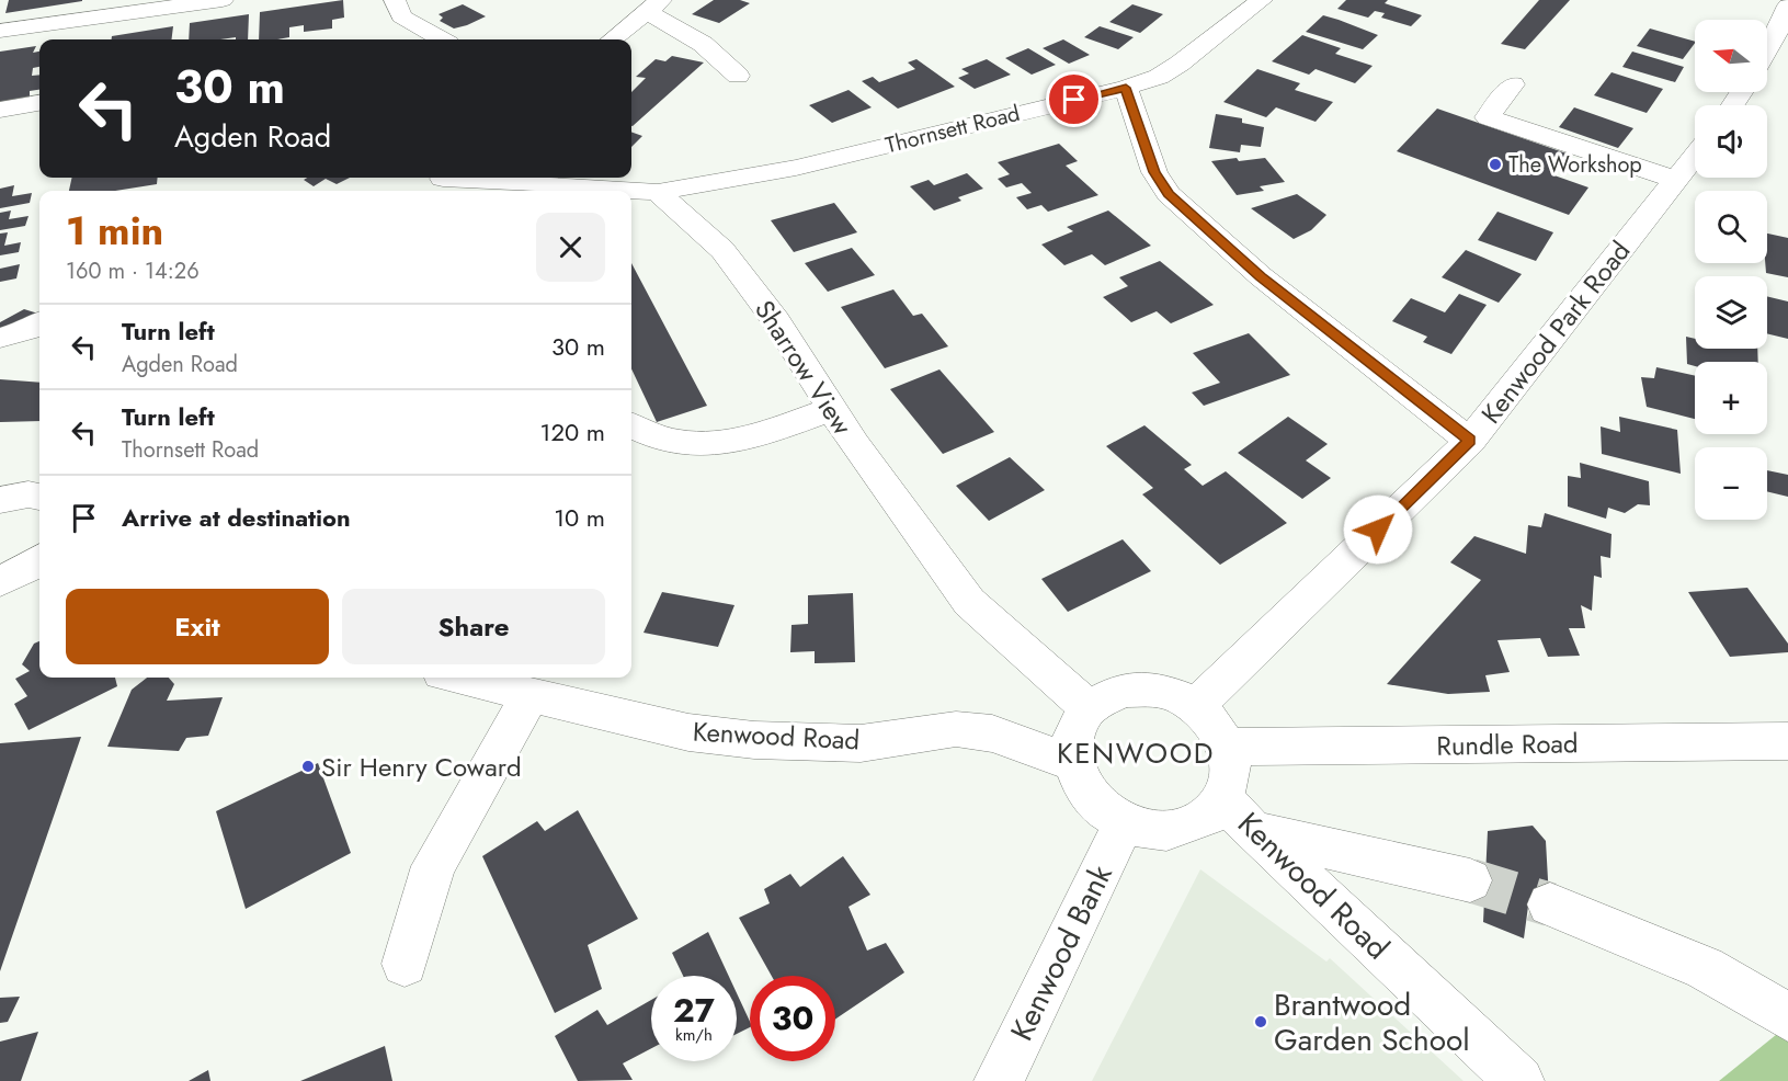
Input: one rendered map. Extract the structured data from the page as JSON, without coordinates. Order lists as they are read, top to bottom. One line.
{"streets":{"street":["Thornsett Road","Kenwood Park Road","Sharrow View","Kenwood Road","Rundle Road","Kenwood Bank"]},"crossings":[["Thornsett Road","Sharrow View"],["Kenwood Park Road","Sharrow View"],["Kenwood Park Road","Kenwood Road"],["Kenwood Park Road","Rundle Road"],["Kenwood Park Road","Kenwood Bank"],["Sharrow View","Kenwood Road"],["Sharrow View","Rundle Road"],["Sharrow View","Kenwood Bank"],["Kenwood Road","Rundle Road"],["Kenwood Road","Kenwood Bank"],["Rundle Road","Kenwood Bank"]],"districts":["KENWOOD"],"places":["The Workshop","Sir Henry Coward","Brantwood Garden School"],"north":"left","page":{"map_buttons":["+","−"],"turn":["30 m","Agden Road"],"heading":["1 min","160 m · 14:26"],"list":[{"name":"Turn left","note":"Agden Road","value":"30 m"},{"name":"Turn left","note":"Thornsett Road","value":"120 m"},{"name":"Arrive at destination","value":"10 m"}],"buttons":["Exit","Share"],"speed":"27 km/h","limit":"30"}}
